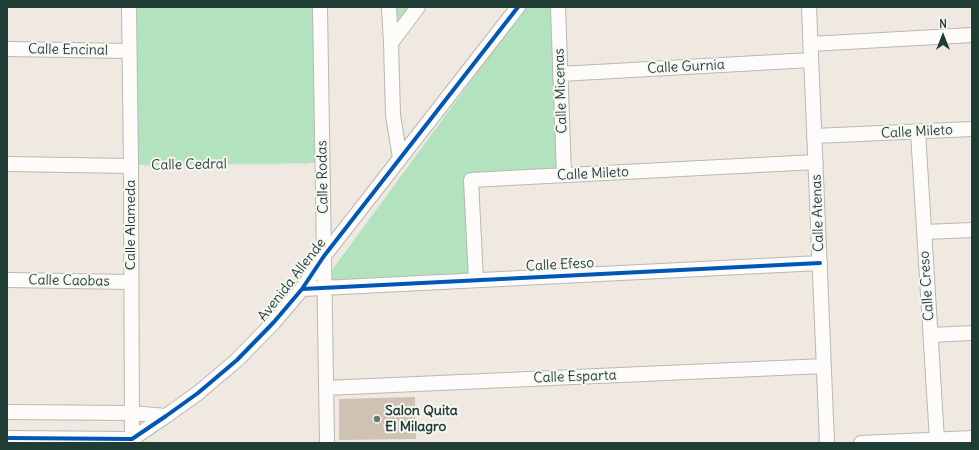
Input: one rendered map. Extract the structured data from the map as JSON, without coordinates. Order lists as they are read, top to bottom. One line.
{"streets":{"street":["Calle Encinal","Calle Gurnia","Calle Micenas","Calle Mileto","Calle Cedral","Calle Rodas","Calle Atenas","Calle Alameda","Calle Efeso","Avenida Allende","Calle Caobas","Calle Creso","Calle Esparta"]},"crossings":[["Calle Encinal","Calle Alameda"],["Calle Gurnia","Calle Micenas"],["Calle Gurnia","Calle Atenas"],["Calle Micenas","Calle Mileto"],["Calle Mileto","Calle Atenas"],["Calle Mileto","Calle Efeso"],["Calle Mileto","Calle Creso"],["Calle Cedral","Calle Rodas"],["Calle Cedral","Calle Alameda"],["Calle Rodas","Calle Efeso"],["Calle Rodas","Avenida Allende"],["Calle Rodas","Calle Esparta"],["Calle Atenas","Calle Efeso"],["Calle Atenas","Calle Esparta"],["Calle Alameda","Avenida Allende"],["Calle Alameda","Calle Caobas"],["Calle Efeso","Avenida Allende"]],"places":["Salon Quita El Milagro"],"north":"top"}
